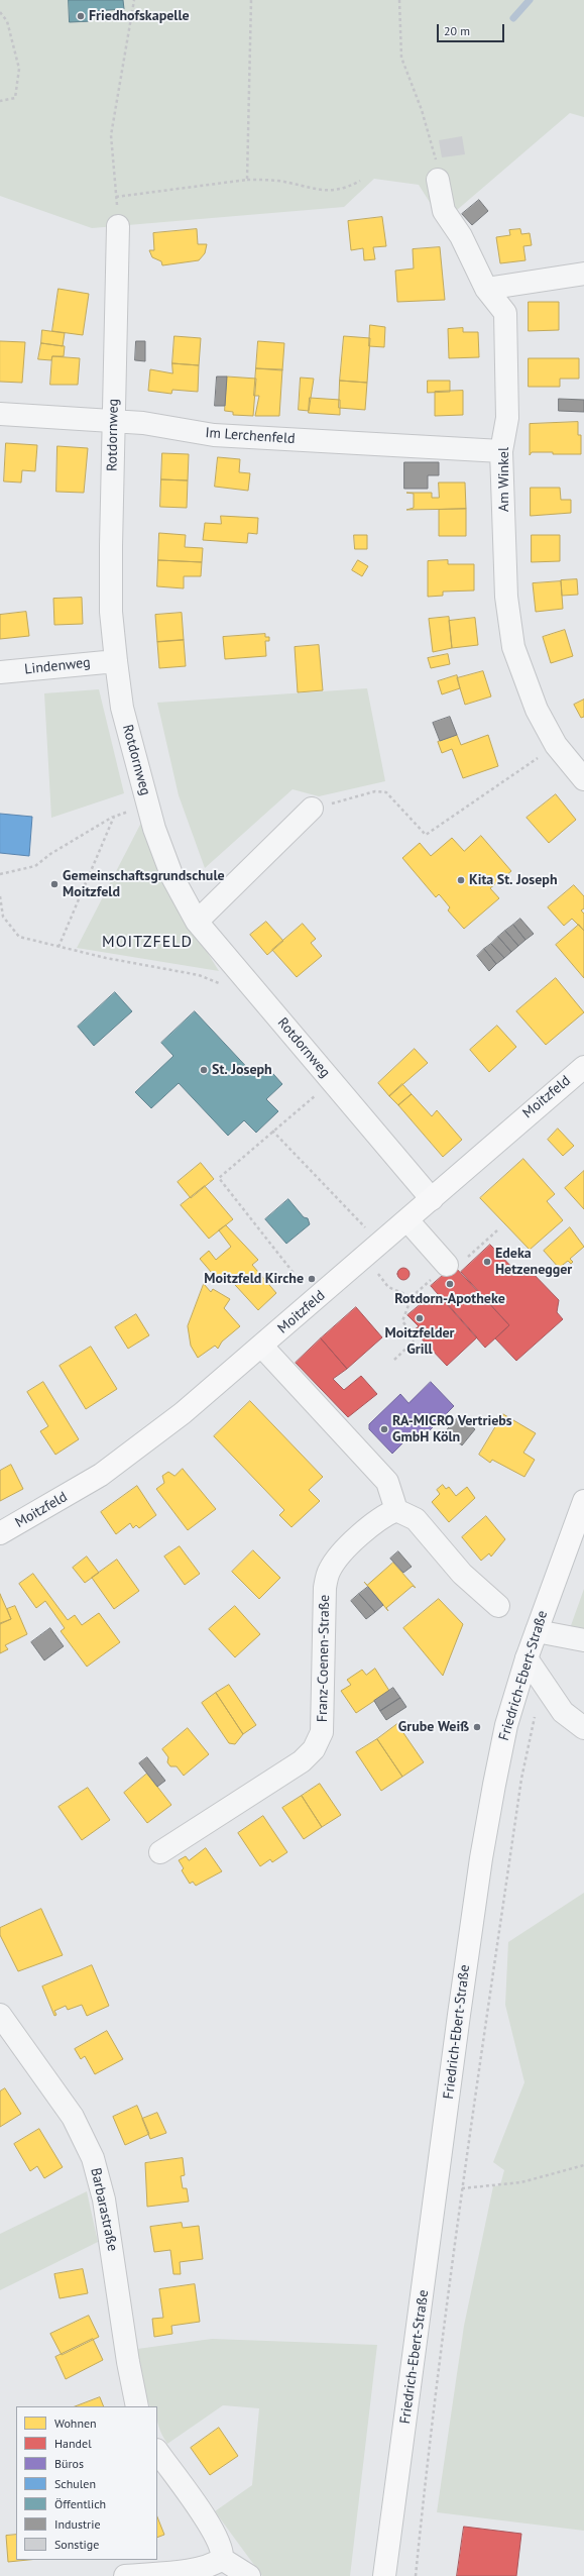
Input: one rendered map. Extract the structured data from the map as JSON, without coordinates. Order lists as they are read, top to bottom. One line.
{"streets":{"main road":["Moitzfeld","Friedrich-Ebert-Straße"],"street":["Rotdornweg","Im Lerchenfeld","Am Winkel","Lindenweg","Franz-Coenen-Straße","Barbarastraße"]},"crossings":[["Rotdornweg","Im Lerchenfeld"],["Rotdornweg","Lindenweg"],["Rotdornweg","Moitzfeld"],["Im Lerchenfeld","Am Winkel"]],"districts":["MOITZFELD"],"places":["Friedhofskapelle","Kita St. Joseph","Gemeinschaftsgrundschule Moitzfeld","St. Joseph","Edeka Hetzenegger","Moitzfeld Kirche","Rotdorn-Apotheke","Moitzfelder Grill","RA-MICRO Vertriebs GmbH Köln","Grube Weiß"],"legend":["Wohnen","Handel","Büros","Schulen","Öffentlich","Industrie","Sonstige"],"scale_bar":"20 m"}
